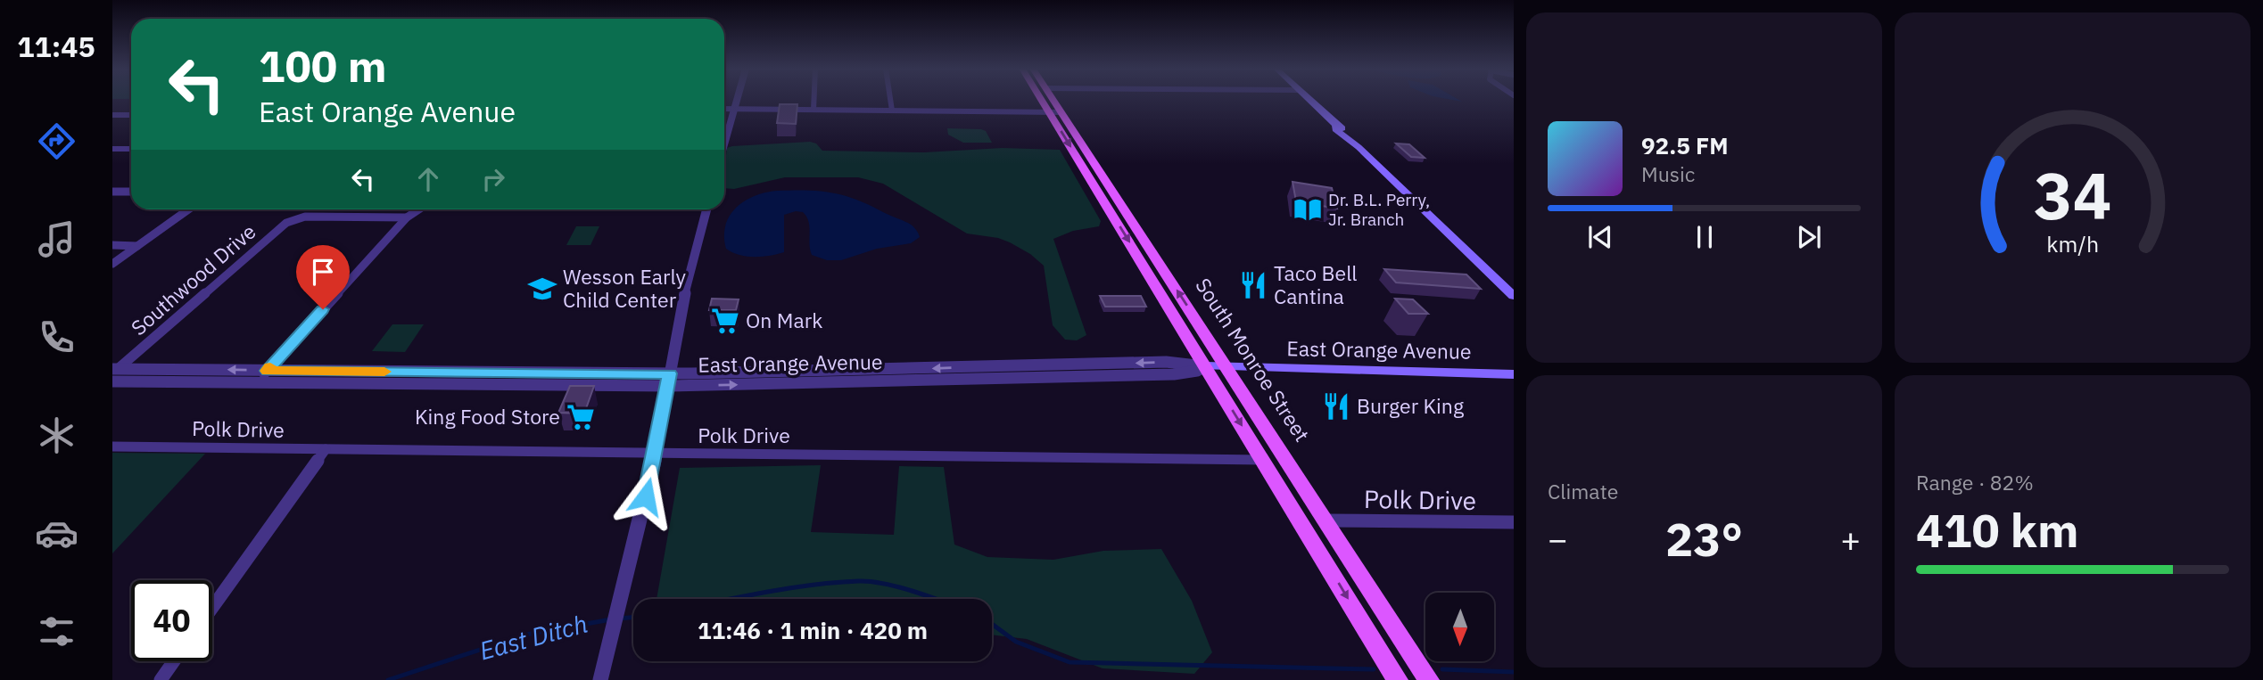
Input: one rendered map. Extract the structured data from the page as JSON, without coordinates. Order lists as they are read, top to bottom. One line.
{"streets":{"main road":["East Orange Avenue","South Monroe Street"],"street":["Southwood Drive","Polk Drive"]},"crossings":[["Southwood Drive","East Orange Avenue"],["East Orange Avenue","South Monroe Street"],["South Monroe Street","Polk Drive"]],"water":["East Ditch"],"places":{"library":["Dr. B.L. Perry, Jr. Branch"],"restaurant":["Taco Bell Cantina","Burger King"],"school or university":["Wesson Early Child Center"],"supermarket":["On Mark","King Food Store"]},"north":"bottom","page":{"tabs":"11:45","turn":["100 m","East Orange Avenue"],"song":["92.5 FM","Music"],"tile":["Climate",["Range · 82%","410 km"]],"heat":["−","23°","+"],"limit":"40","trip":"11:46 · 1 min · 420 m","gauge":["34","km/h"]}}
